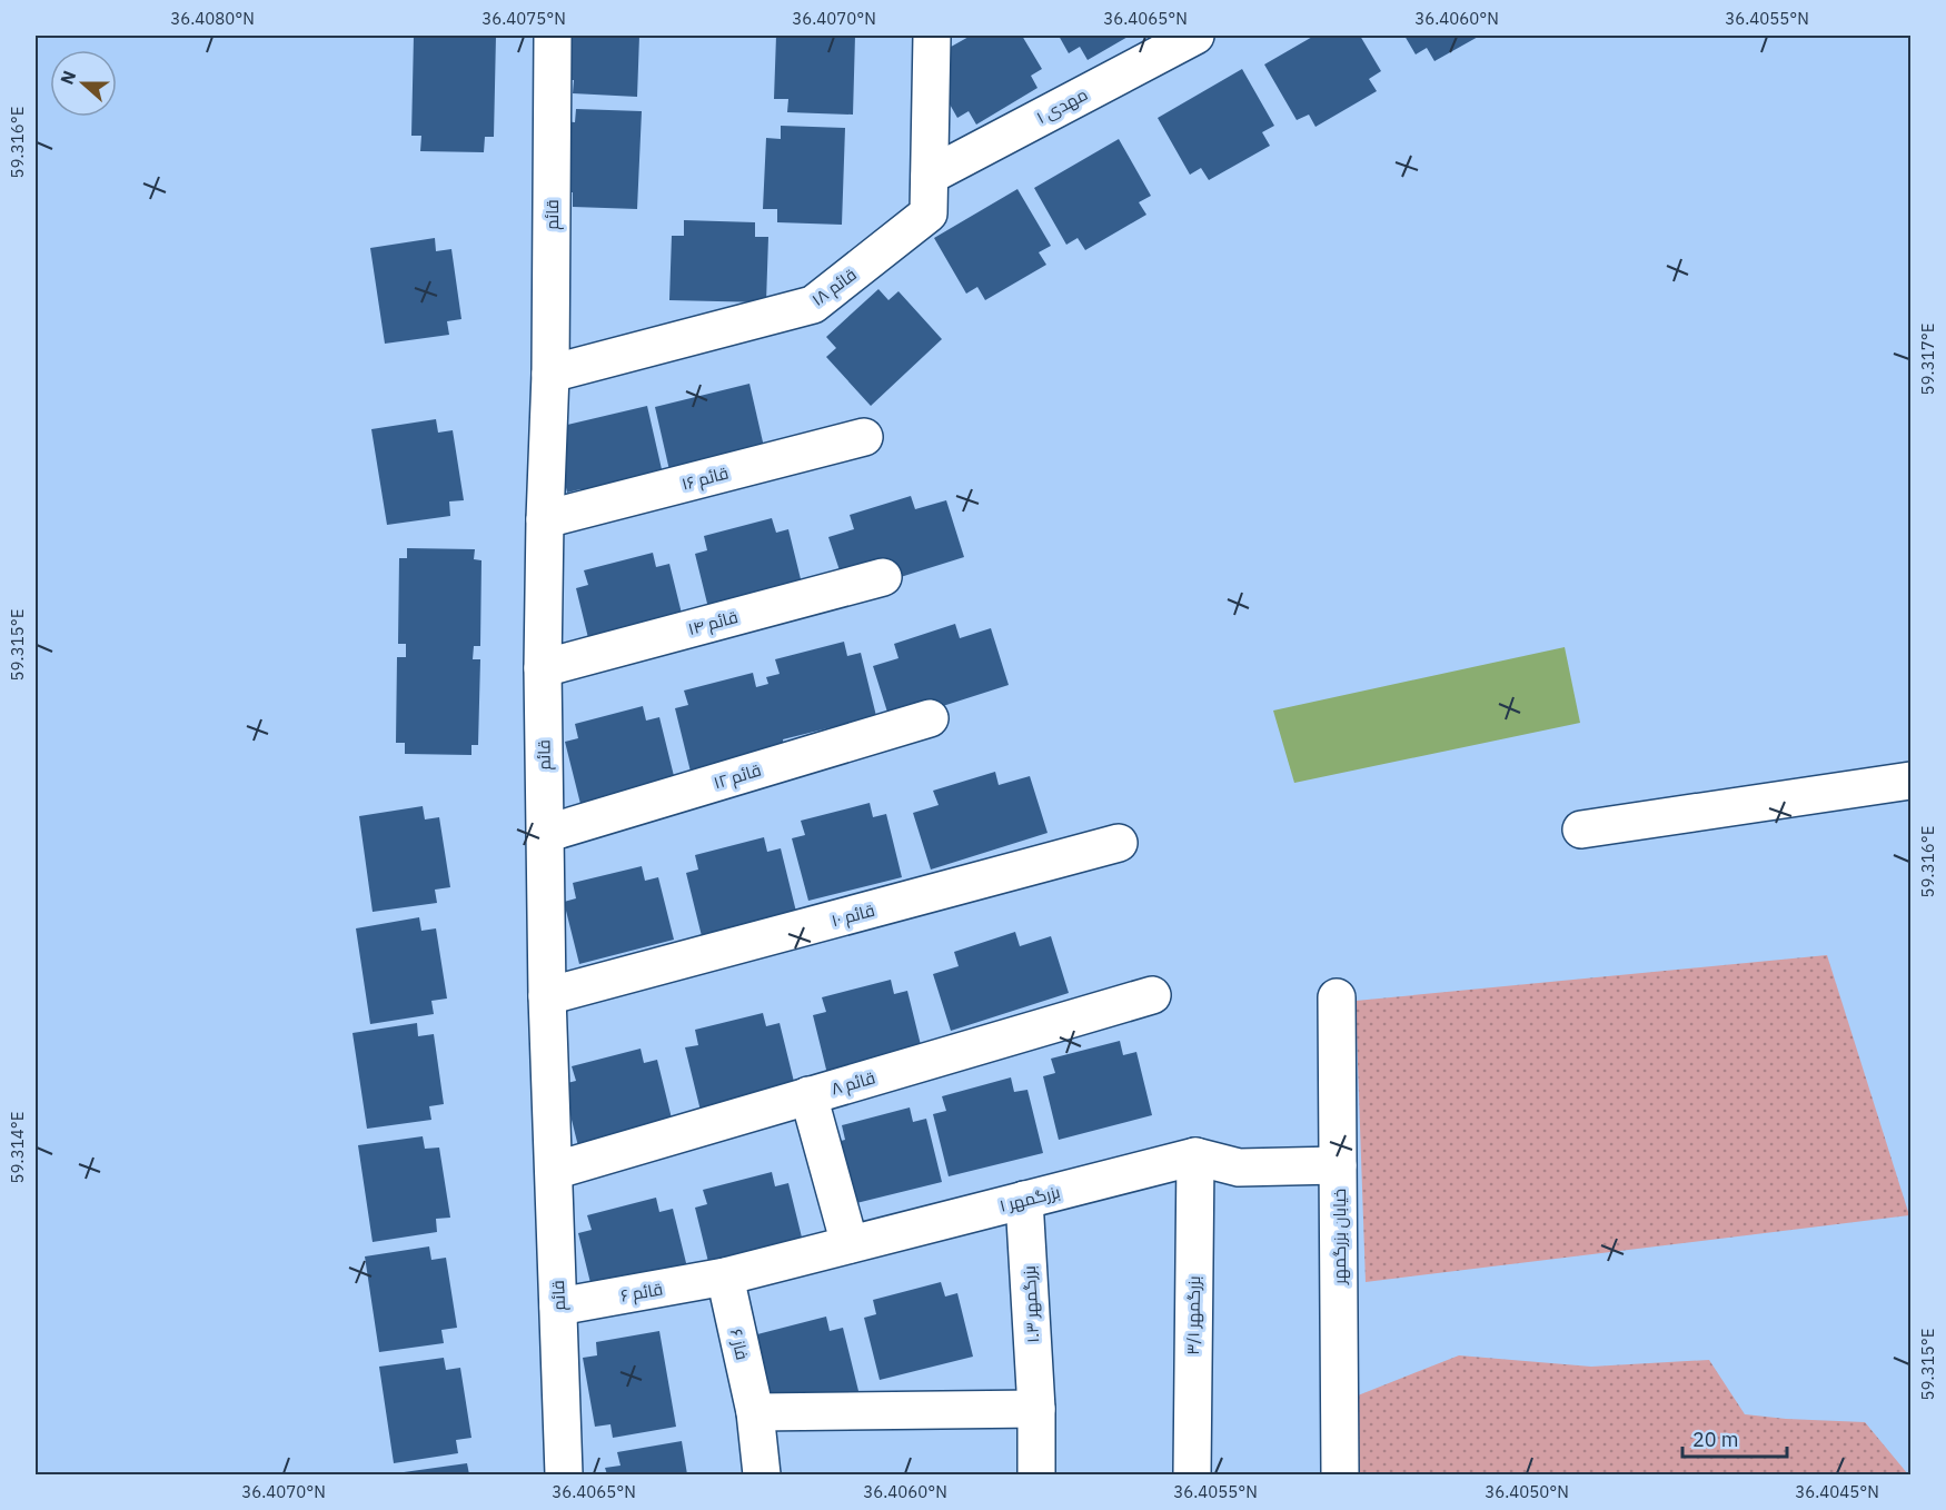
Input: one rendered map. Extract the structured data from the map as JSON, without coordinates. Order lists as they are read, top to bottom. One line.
{"streets":{"street":["مهدی ۱","قائم","قائم ۱۸","قائم ۱۶","قائم ۱۴","قائم ۱۲","قائم ۱۰","قائم ۸","بزرگمهر ۱","خیابان بزرگمهر","قائم ۶","بزرگمهر ۱.۳","بزرگمهر ۳/۱","فاز ۶"]},"crossings":[["مهدی ۱","قائم ۱۸"],["قائم","قائم ۱۸"],["قائم","قائم ۱۶"],["قائم","قائم ۱۴"],["قائم","قائم ۱۲"],["قائم","قائم ۱۰"],["قائم","قائم ۸"],["قائم","قائم ۶"],["بزرگمهر ۱","خیابان بزرگمهر"],["بزرگمهر ۱","قائم ۶"],["بزرگمهر ۱","بزرگمهر ۱.۳"],["بزرگمهر ۱","بزرگمهر ۳/۱"],["بزرگمهر ۱","فاز ۶"],["قائم ۶","فاز ۶"]],"scale_bar":"20 m","north":"left","coordinates":["36.4080°N","36.4075°N","36.4070°N","36.4065°N","36.4060°N","36.4055°N","59.316°E","59.317°E","59.315°E","59.314°E","36.4050°N","36.4045°N"]}
